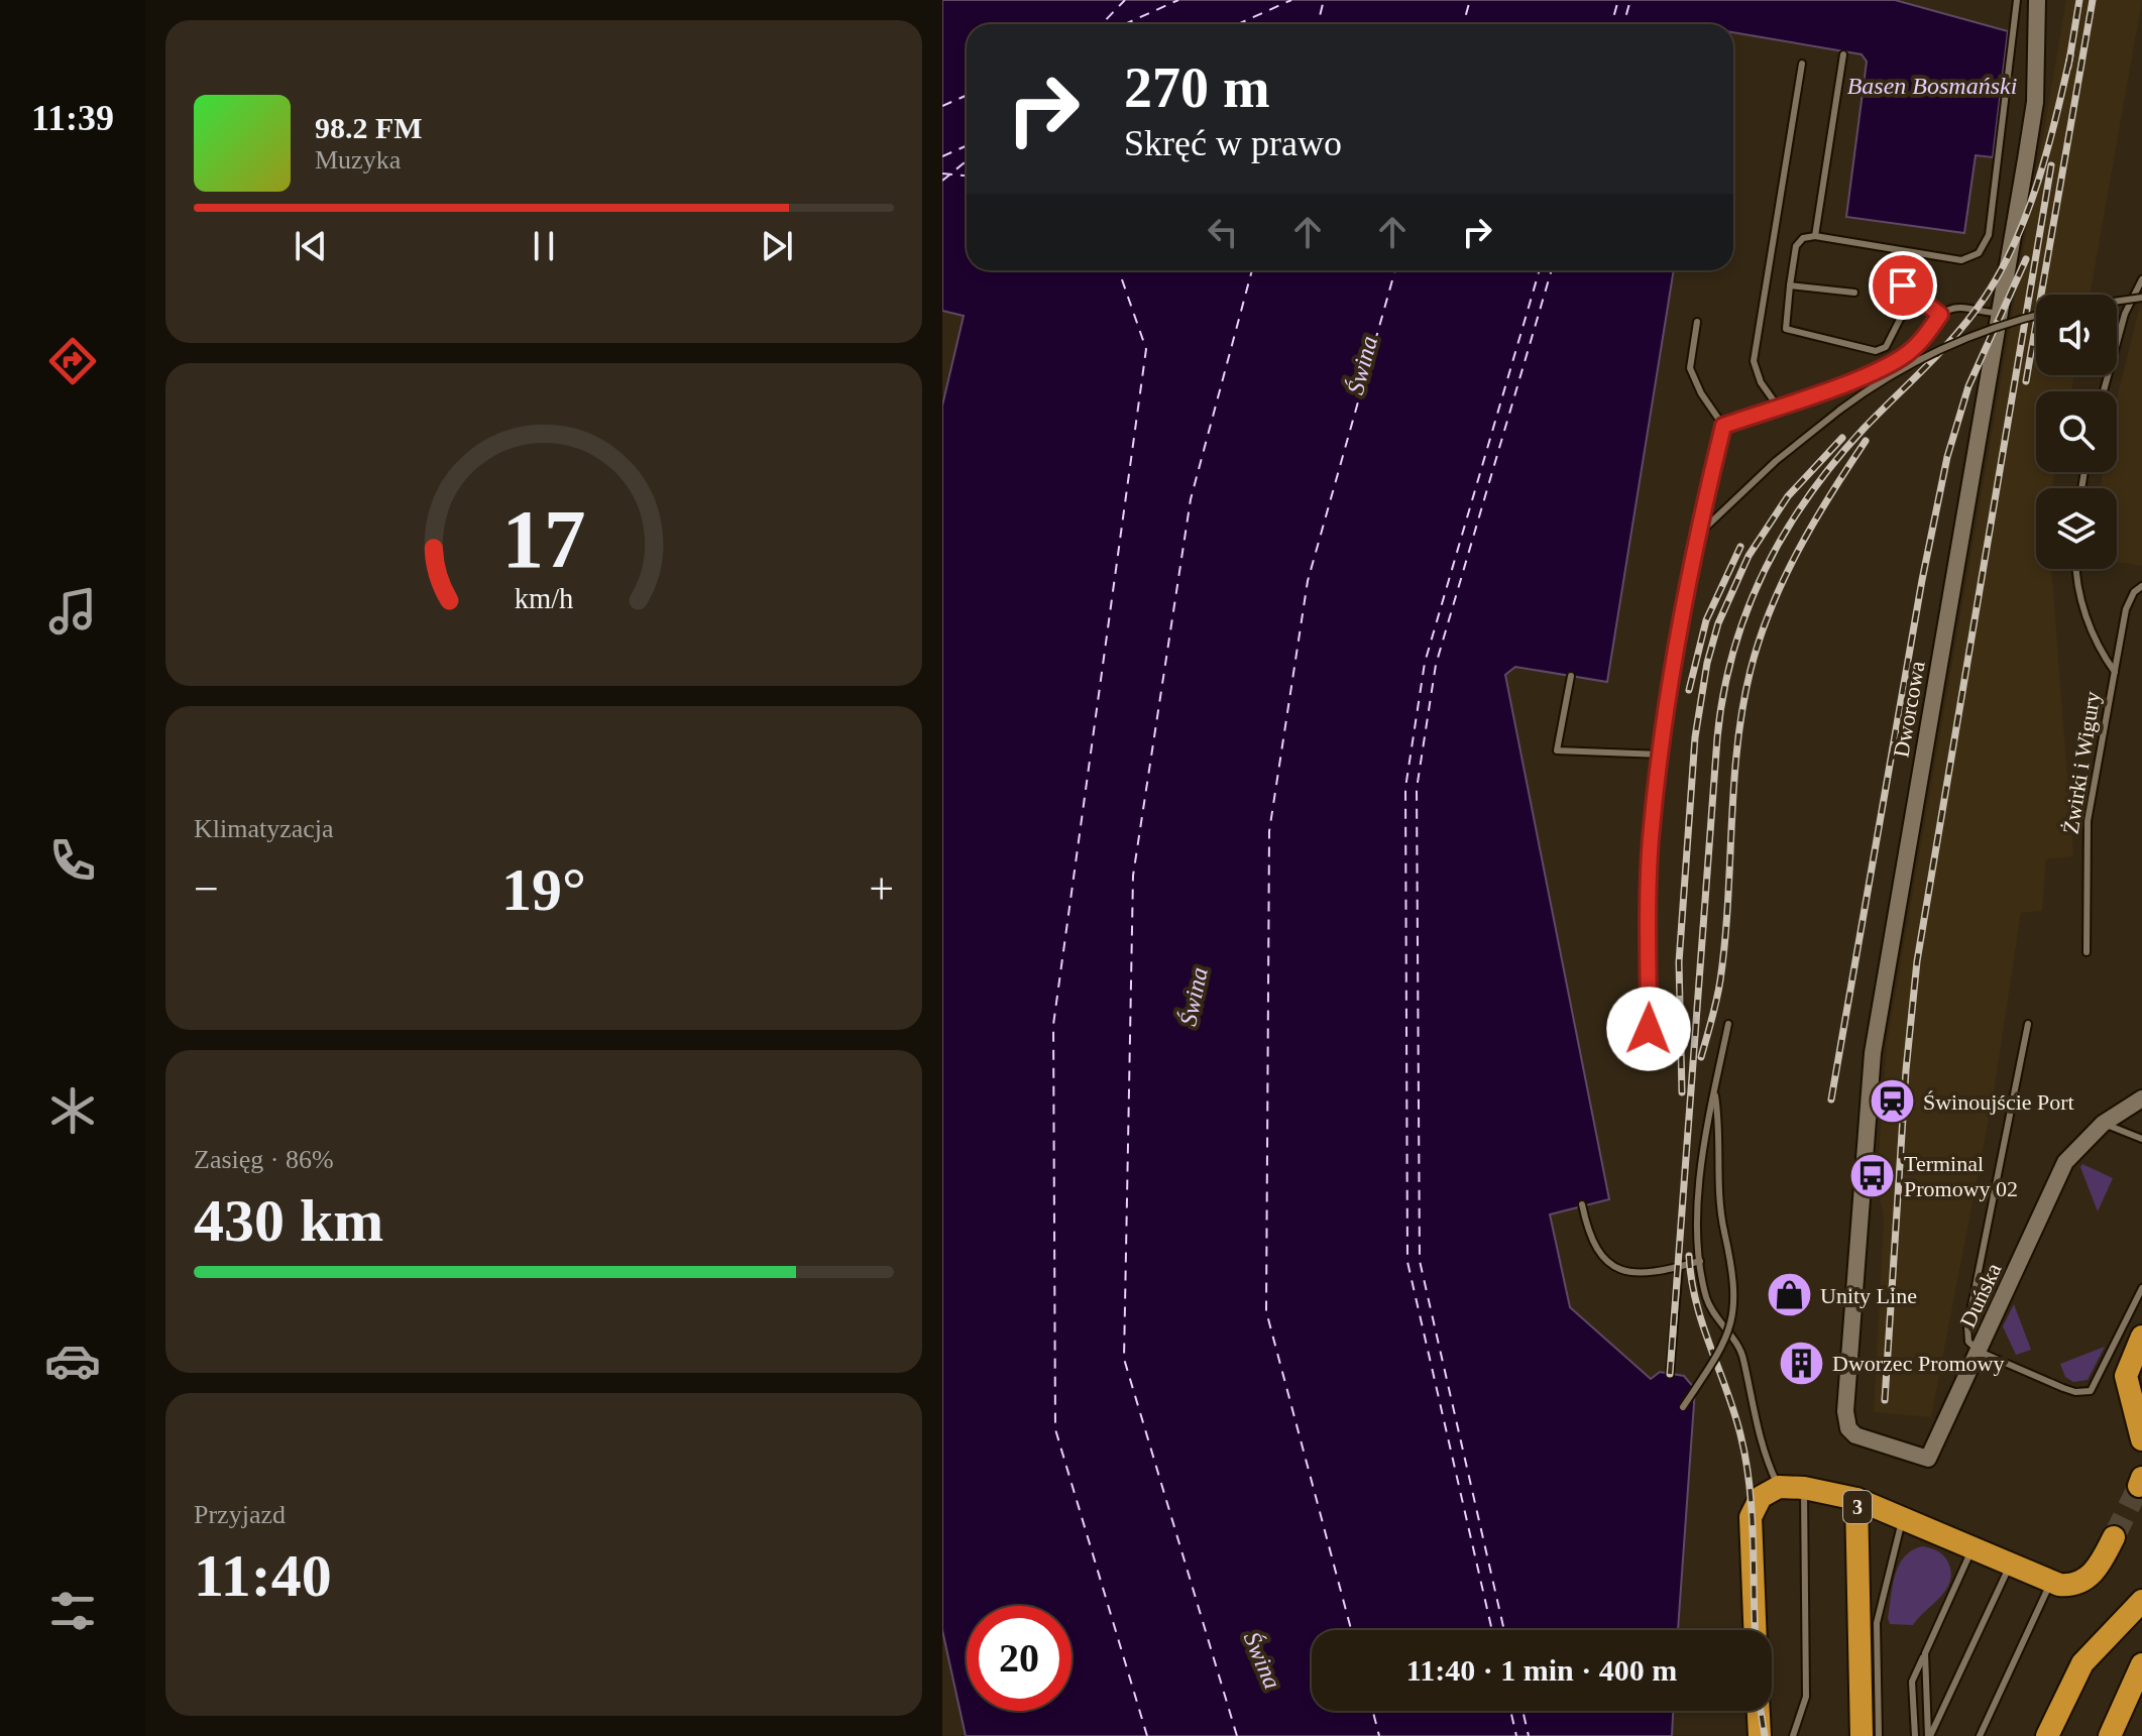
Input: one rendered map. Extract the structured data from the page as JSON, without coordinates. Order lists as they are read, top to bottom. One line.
{"streets":{"highway":["3"],"street":["Dworcowa","Duńska"],"lane":["Żwirki i Wigury"]},"crossings":[["Dworcowa","Duńska"]],"water":["Basen Bosmański","Świna"],"places":{"station":["Świnoujście Port"],"bus stop":["Terminal Promowy 02"],"shop":["Unity Line"],"building":["Dworzec Promowy"]},"page":{"tabs":"11:39","turn":["270 m","Skręć w prawo"],"song":["98.2 FM","Muzyka"],"tile":["Klimatyzacja",["Zasięg · 86%","430 km"],["Przyjazd","11:40"]],"heat":["−","19°","+"],"limit":"20","trip":"11:40 · 1 min · 400 m","gauge":["17","km/h"]}}
